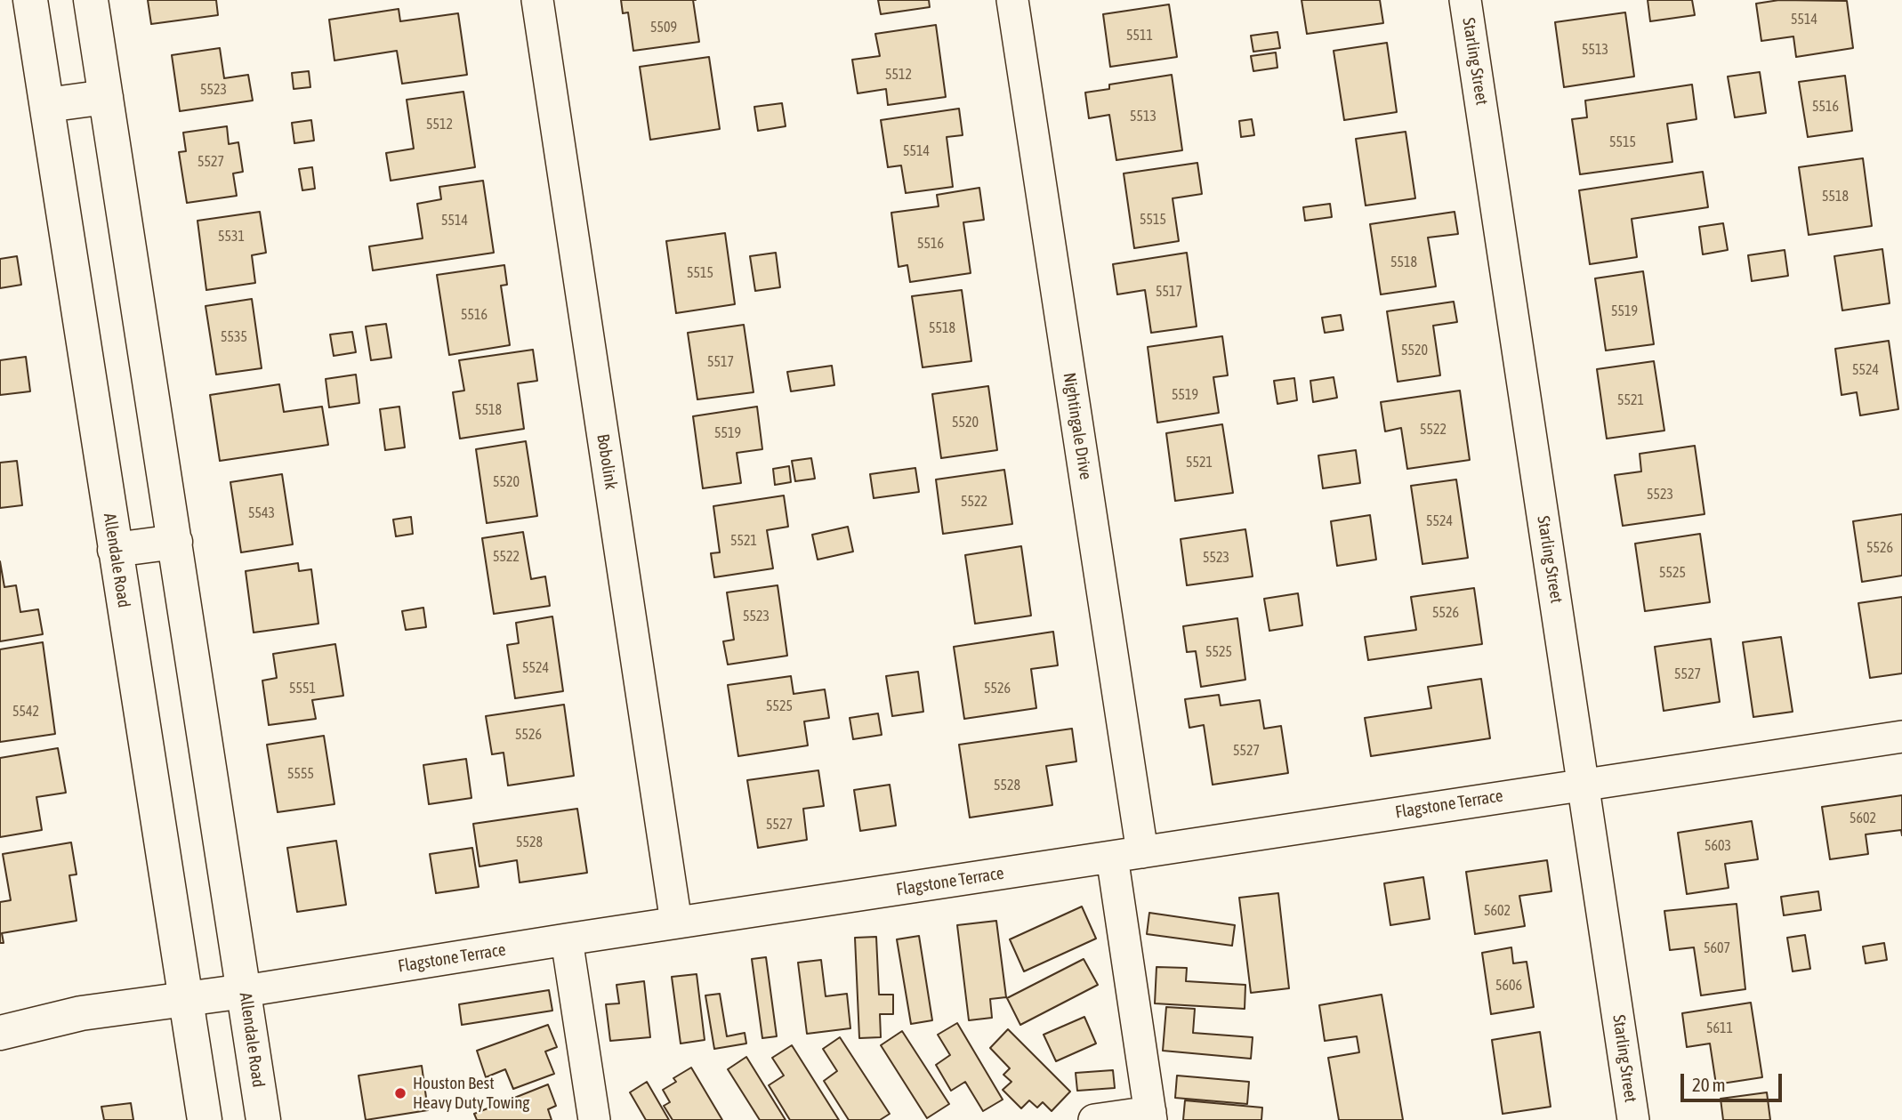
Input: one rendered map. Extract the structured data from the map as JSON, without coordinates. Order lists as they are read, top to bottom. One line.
{"streets":{"main road":["Allendale Road","Flagstone Terrace"],"street":["Starling Street","Nightingale Drive","Bobolink"]},"crossings":[["Starling Street","Flagstone Terrace"],["Nightingale Drive","Flagstone Terrace"],["Bobolink","Flagstone Terrace"],["Allendale Road","Flagstone Terrace"]],"places":["Houston Best Heavy Duty Towing"],"house_numbers":["5514","5509","5511","5513","5512","5523","5516","5513","5512","5515","5514","5527","5518","5515","5514","5531","5516","5518","5515","5517","5519","5516","5518","5535","5520","5517","5524","5519","5521","5518","5520","5522","5519","5521","5520","5523","5522","5543","5524","5521","5526","5522","5523","5525","5526","5523","5525","5524","5527","5551","5526","5525","5542","5526","5527","5555","5528","5602","5527","5528","5603","5602","5607","5606","5611"],"scale_bar":"20 m"}
